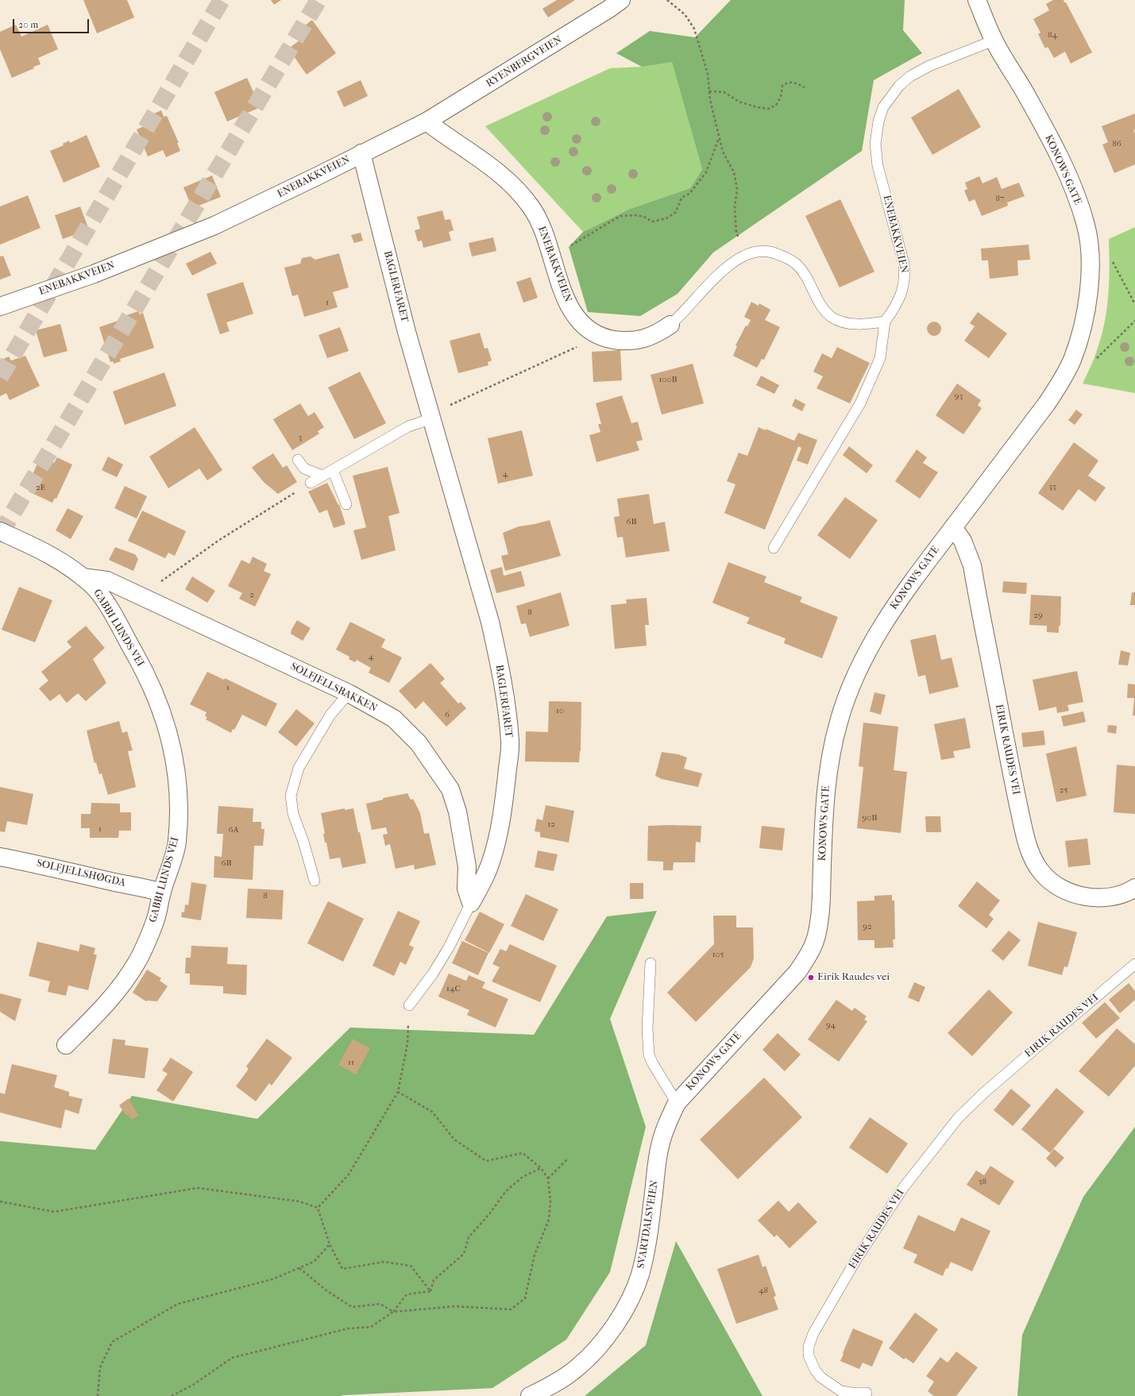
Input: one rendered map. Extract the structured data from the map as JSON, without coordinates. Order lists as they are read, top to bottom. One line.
{"streets":{"street":["RYENBERGVEIEN","KONOWS GATE","ENEBAKKVEIEN","BAGLERFARET","GABBI LUNDS VEI","SOLFJELLSBAKKEN","EIRIK RAUDES VEI","SOLFJELLSHØGDA","SVARTDALSVEIEN"]},"crossings":[["RYENBERGVEIEN","ENEBAKKVEIEN"],["KONOWS GATE","ENEBAKKVEIEN"],["KONOWS GATE","EIRIK RAUDES VEI"],["KONOWS GATE","SVARTDALSVEIEN"],["ENEBAKKVEIEN","BAGLERFARET"],["BAGLERFARET","SOLFJELLSBAKKEN"],["GABBI LUNDS VEI","SOLFJELLSBAKKEN"],["GABBI LUNDS VEI","SOLFJELLSHØGDA"]],"places":["Eirik Raudes vei"],"house_numbers":["84","86","87","1","100B","93","3","4","33","2E","6B","2","8","29","4","1","10","6","25","90B","12","1","6A","6B","8","92","105","14C","94","11","38","48"],"scale_bar":"20 m"}
